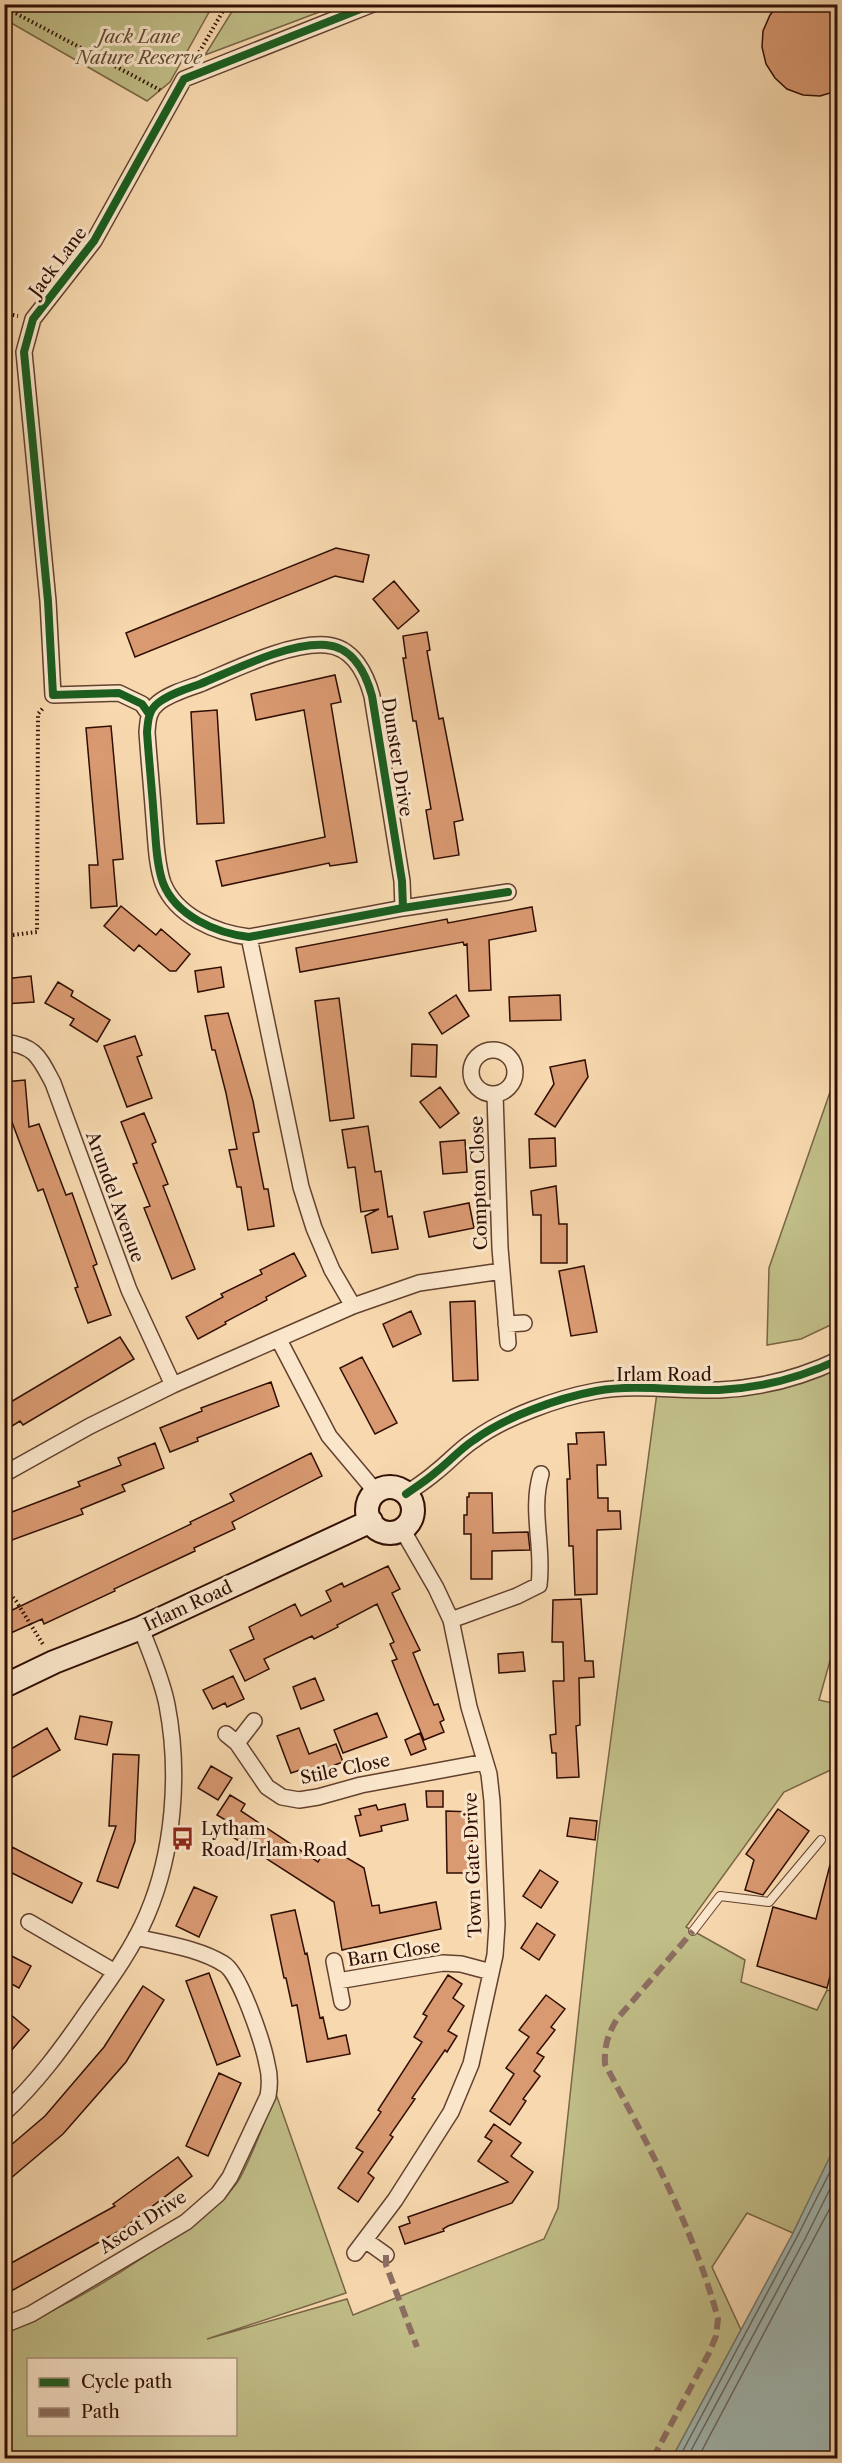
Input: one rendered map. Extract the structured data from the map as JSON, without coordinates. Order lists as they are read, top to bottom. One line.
{"streets":{"street":["Jack Lane","Dunster Drive","Compton Close","Arundel Avenue","Irlam Road","Stile Close","Town Gate Drive","Barn Close","Ascot Drive"]},"crossings":[["Irlam Road","Town Gate Drive"],["Stile Close","Town Gate Drive"],["Town Gate Drive","Barn Close"]],"parks":["Jack Lane Nature Reserve"],"places":{"bus stop":["Lytham Road/Irlam Road"]},"legend":["Cycle path","Path"]}
